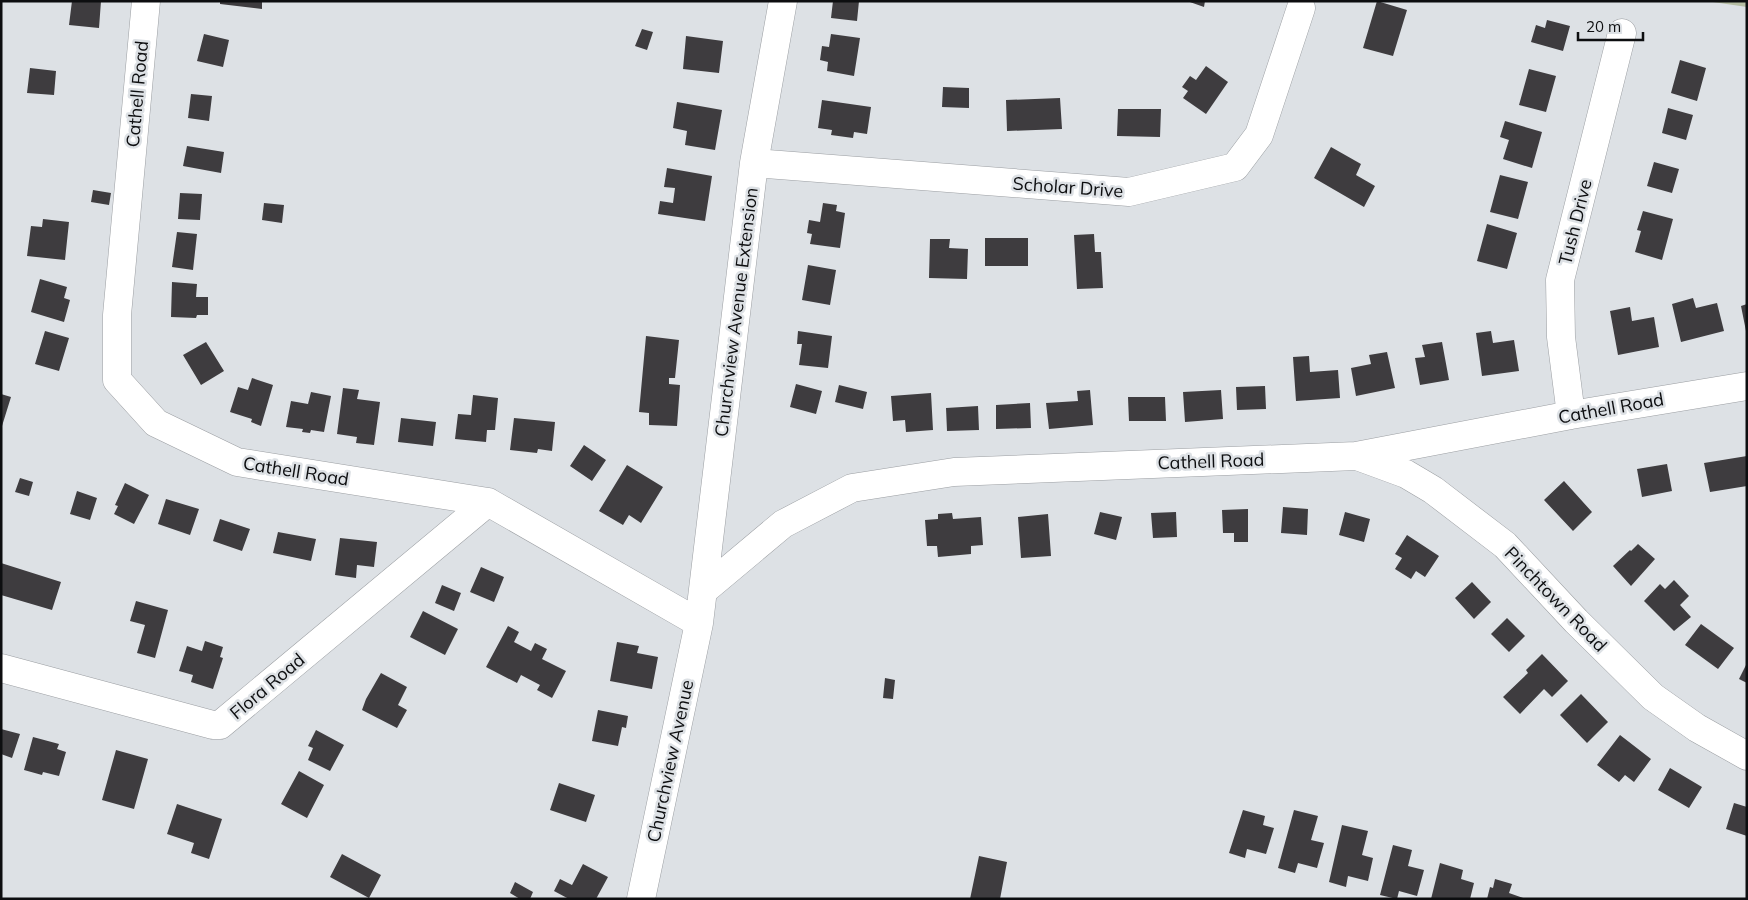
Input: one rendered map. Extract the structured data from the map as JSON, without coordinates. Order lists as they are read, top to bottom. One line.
{"streets":{"street":["Cathell Road","Scholar Drive","Tush Drive","Churchview Avenue Extension","Pinchtown Road","Flora Road","Churchview Avenue"]},"crossings":[["Cathell Road","Tush Drive"],["Cathell Road","Churchview Avenue Extension"],["Cathell Road","Pinchtown Road"],["Cathell Road","Flora Road"],["Cathell Road","Churchview Avenue"],["Scholar Drive","Churchview Avenue Extension"],["Churchview Avenue Extension","Churchview Avenue"]],"scale_bar":"20 m"}
